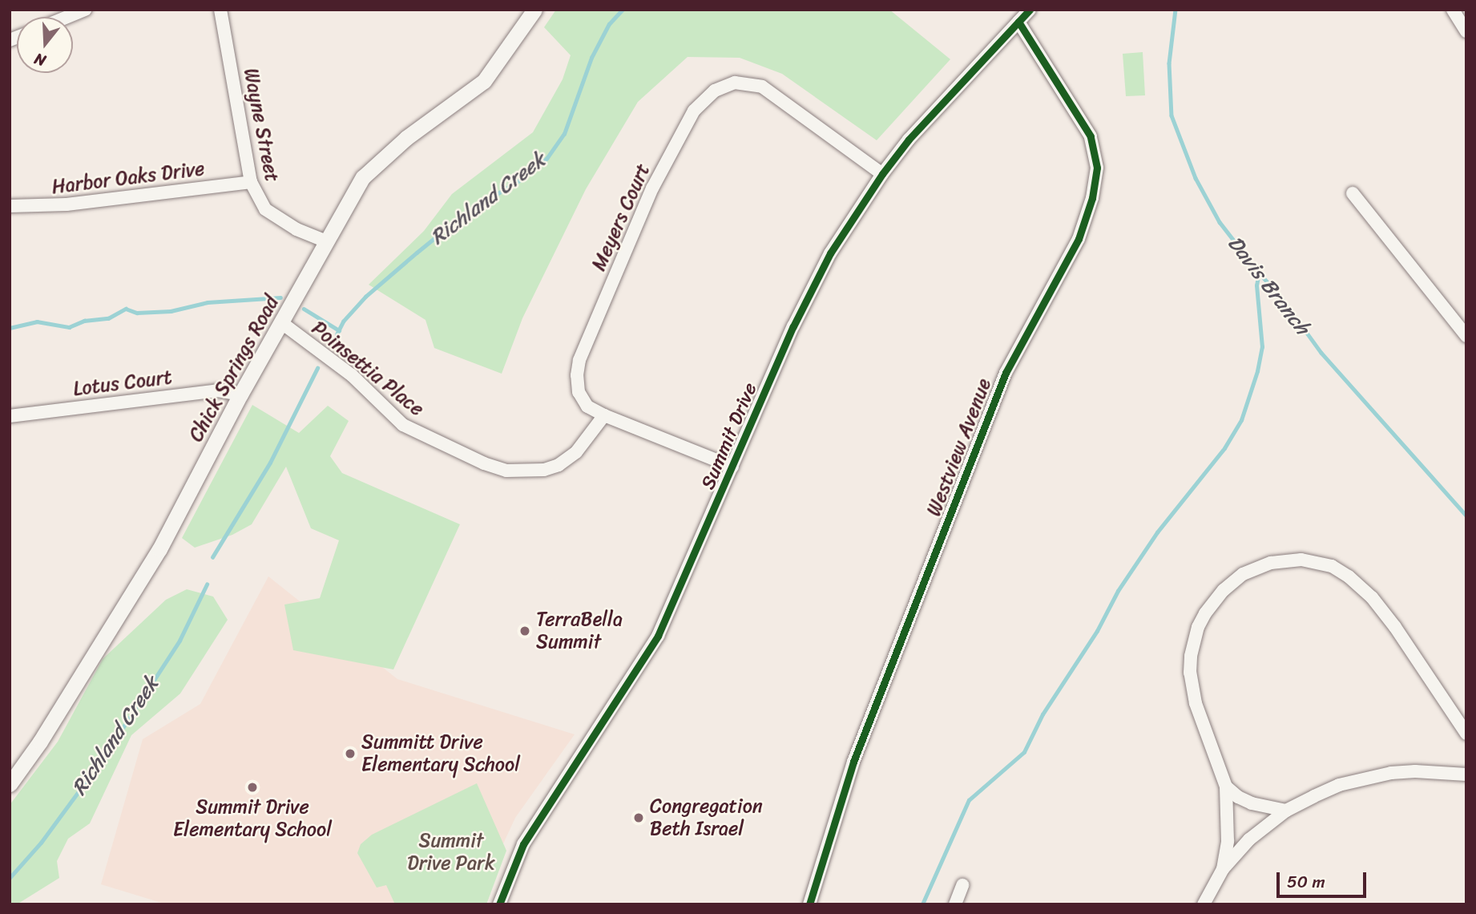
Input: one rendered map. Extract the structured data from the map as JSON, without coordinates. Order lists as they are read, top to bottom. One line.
{"streets":{"street":["Wayne Street","Harbor Oaks Drive","Meyers Court","Chick Springs Road","Poinsettia Place","Lotus Court","Summit Drive","Westview Avenue"]},"crossings":[["Wayne Street","Harbor Oaks Drive"],["Wayne Street","Chick Springs Road"],["Meyers Court","Poinsettia Place"],["Meyers Court","Summit Drive"],["Chick Springs Road","Poinsettia Place"],["Chick Springs Road","Lotus Court"],["Summit Drive","Westview Avenue"]],"water":["Richland Creek","Davis Branch"],"parks":["Summit Drive Park"],"places":["TerraBella Summit","Summitt Drive Elementary School","Summit Drive Elementary School","Congregation Beth Israel"],"scale_bar":"50 m","north":"bottom"}
